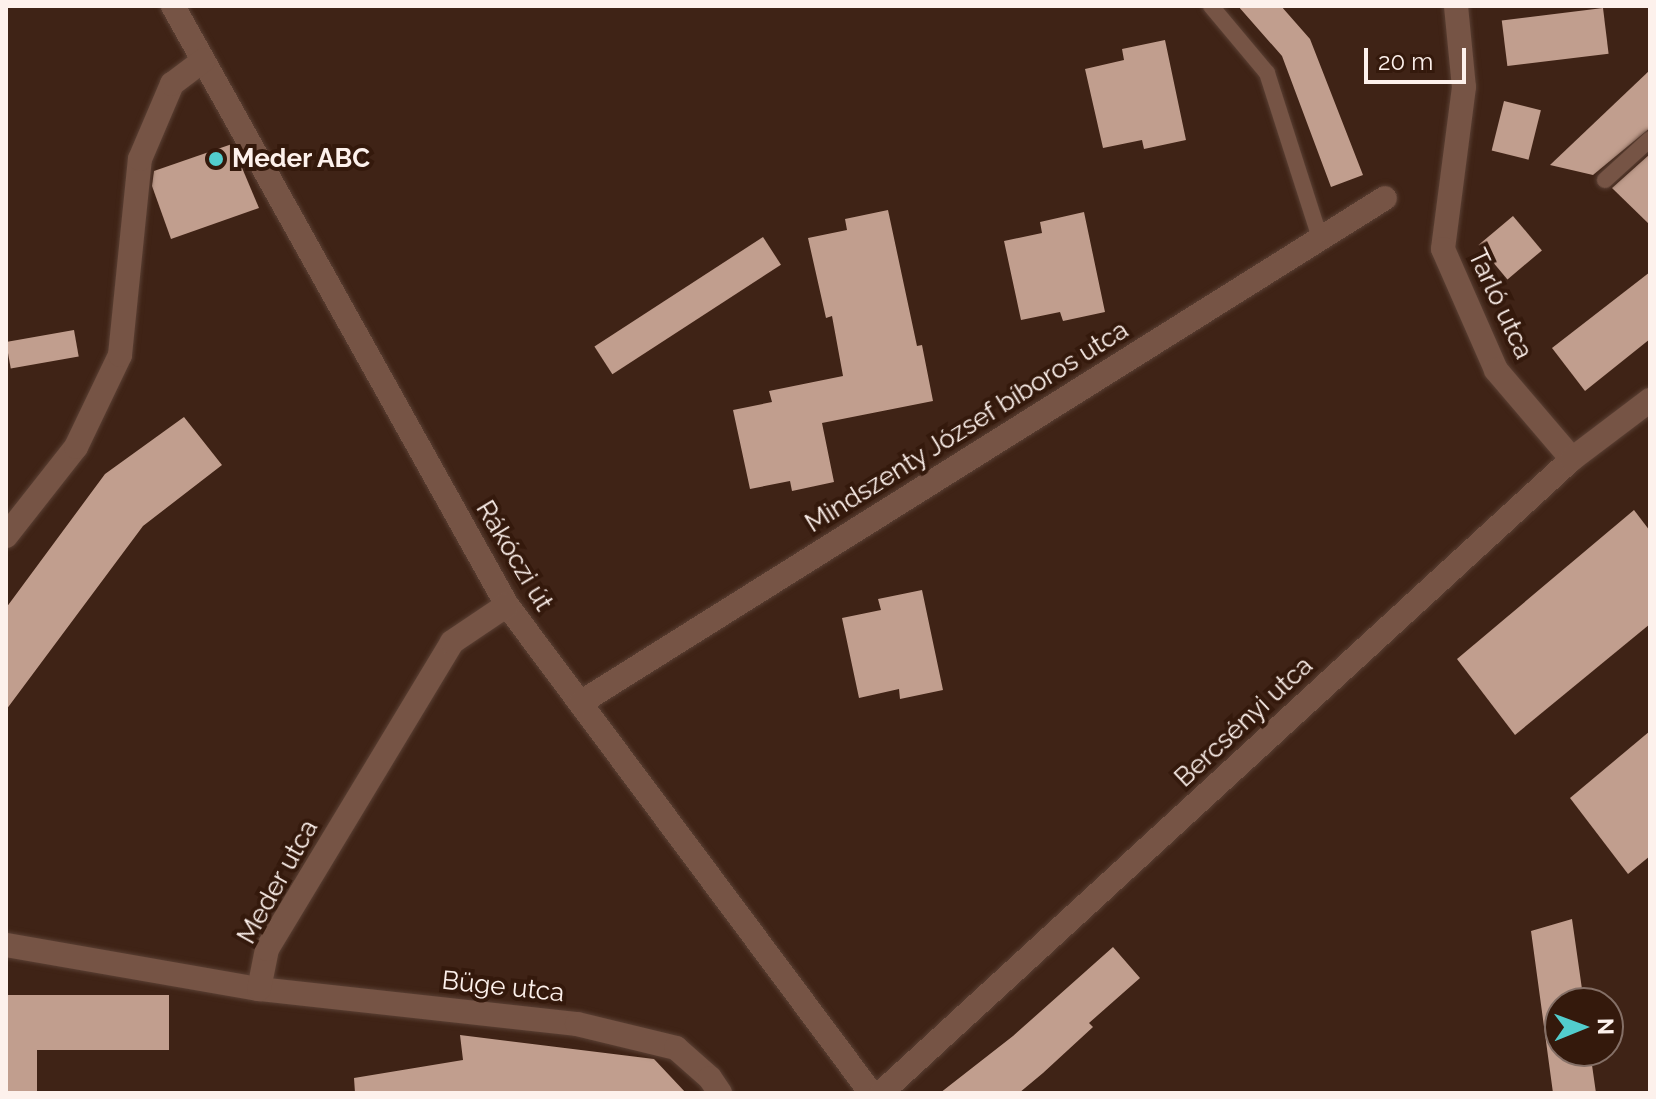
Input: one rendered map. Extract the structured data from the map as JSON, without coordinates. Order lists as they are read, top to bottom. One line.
{"streets":{"street":["Tarló utca","Mindszenty József bíboros utca","Rákóczi út","Bercsényi utca","Meder utca","Büge utca"]},"crossings":[["Tarló utca","Bercsényi utca"],["Mindszenty József bíboros utca","Rákóczi út"],["Rákóczi út","Meder utca"],["Meder utca","Büge utca"]],"places":["Meder ABC"],"scale_bar":"20 m","north":"right"}
